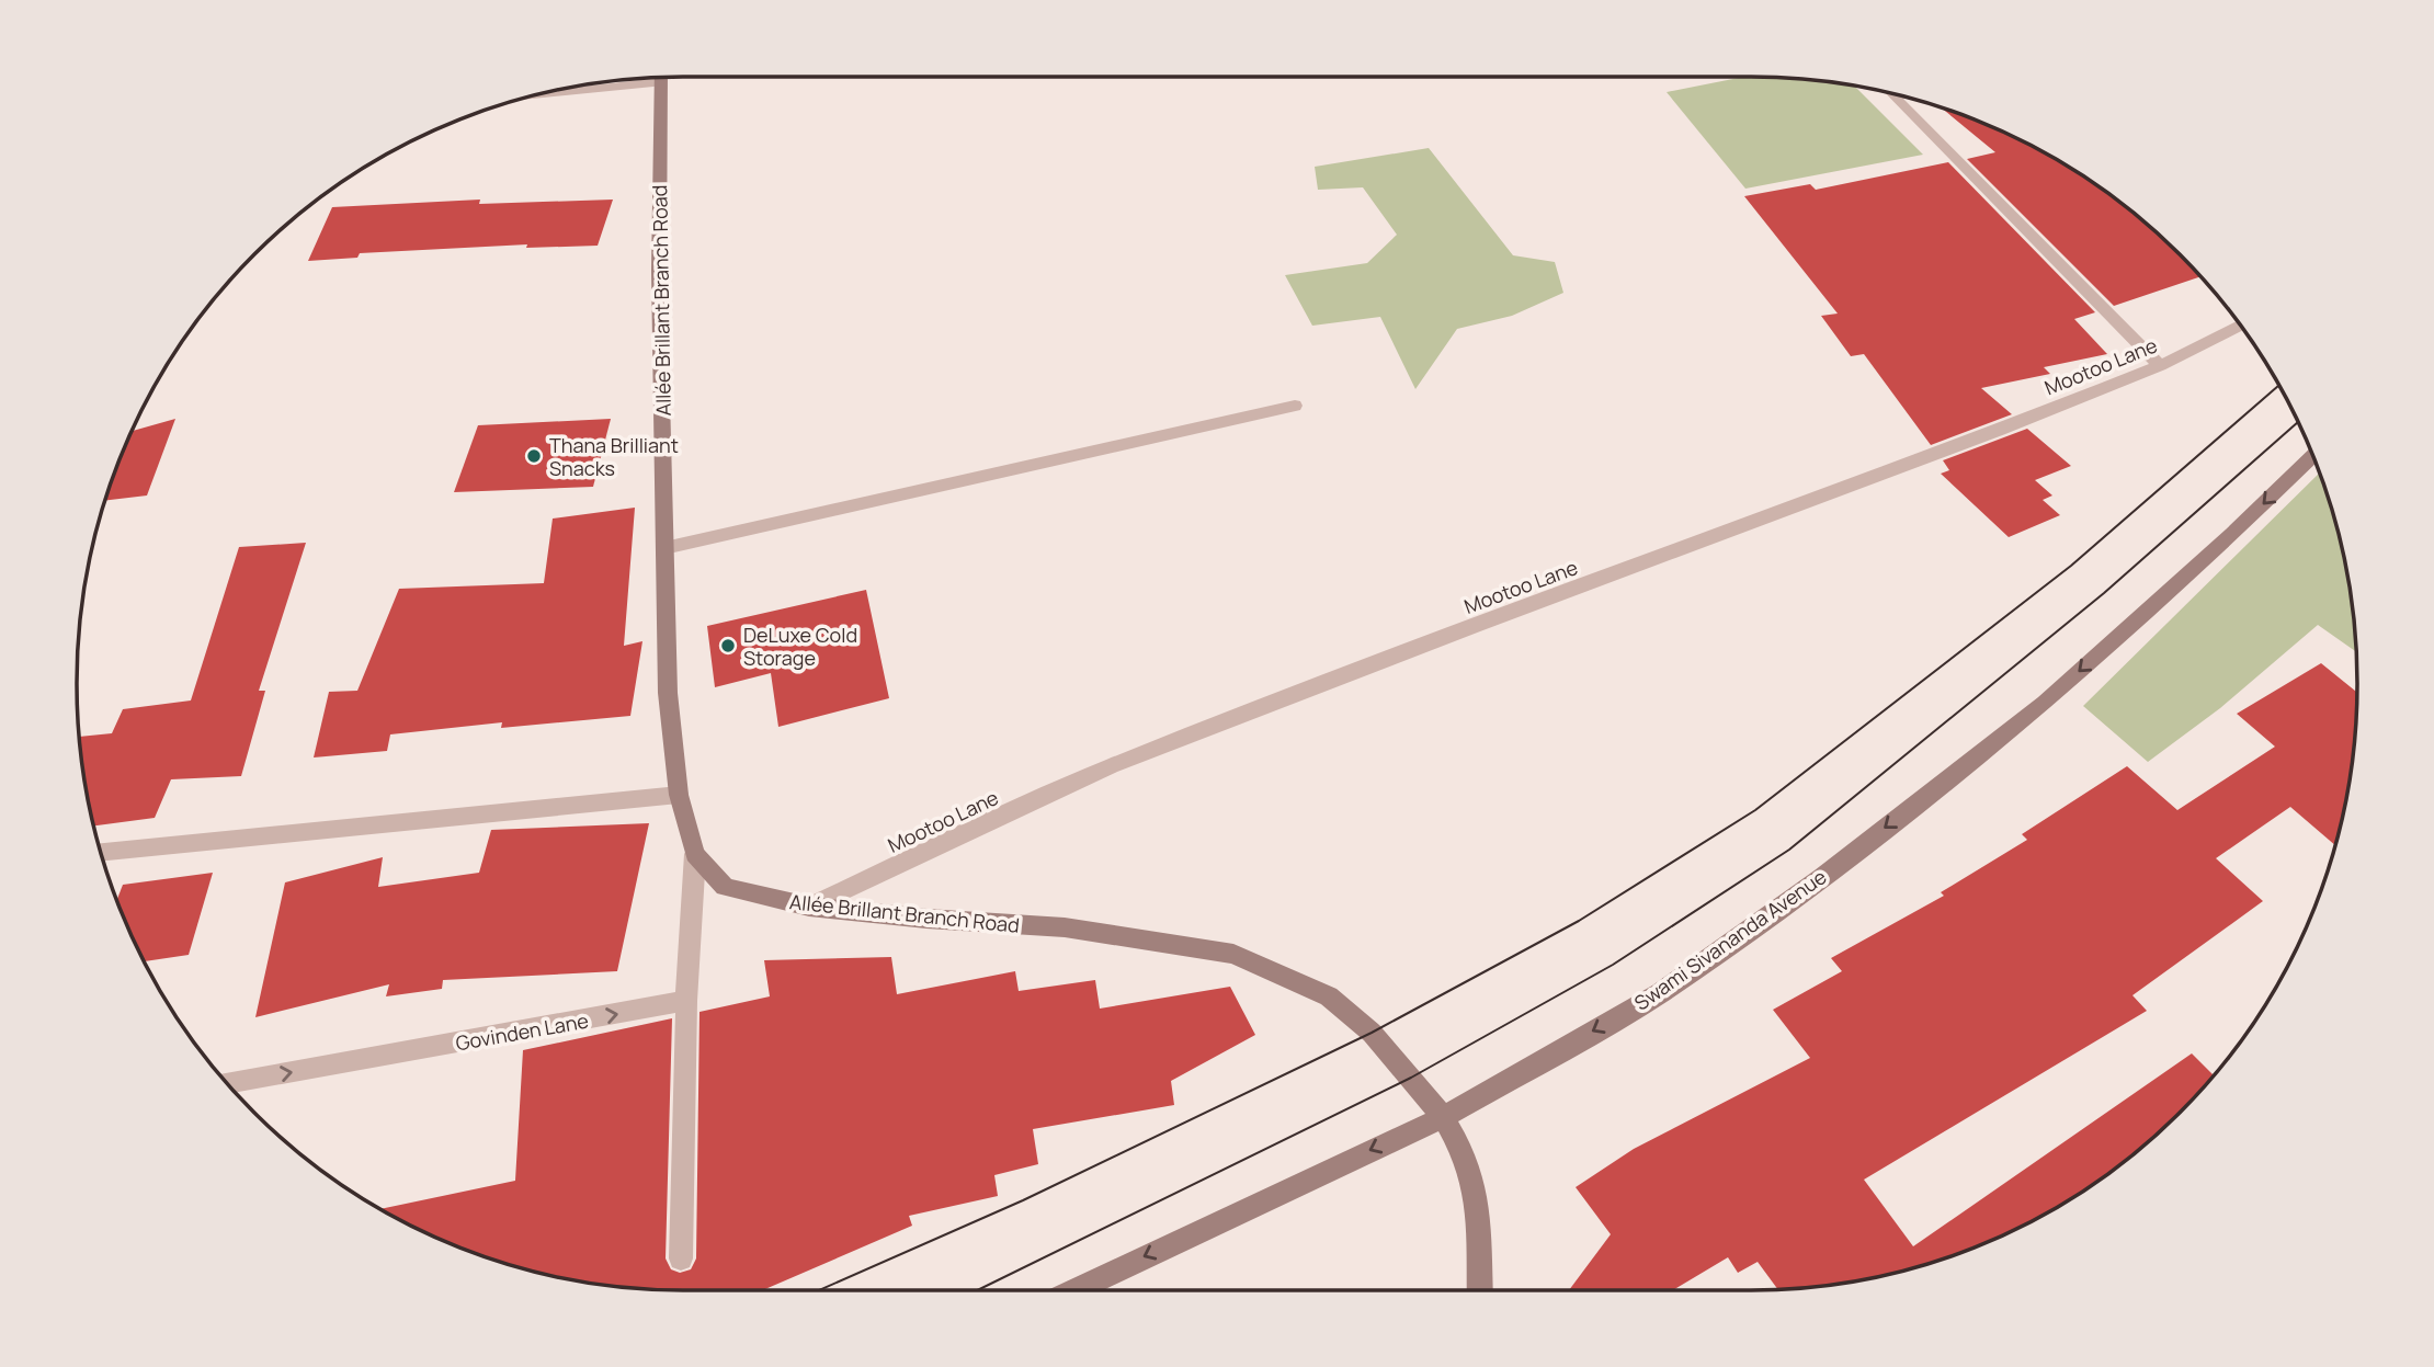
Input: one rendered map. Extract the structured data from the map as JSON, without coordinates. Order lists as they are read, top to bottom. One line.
{"streets":{"street":["Allée Brillant Branch Road","Mootoo Lane","Swami Sivananda Avenue","Govinden Lane"]},"crossings":[["Allée Brillant Branch Road","Mootoo Lane"],["Allée Brillant Branch Road","Swami Sivananda Avenue"]],"one_way":["Swami Sivananda Avenue","Govinden Lane"],"places":["Thana Brilliant Snacks","DeLuxe Cold Storage"]}
